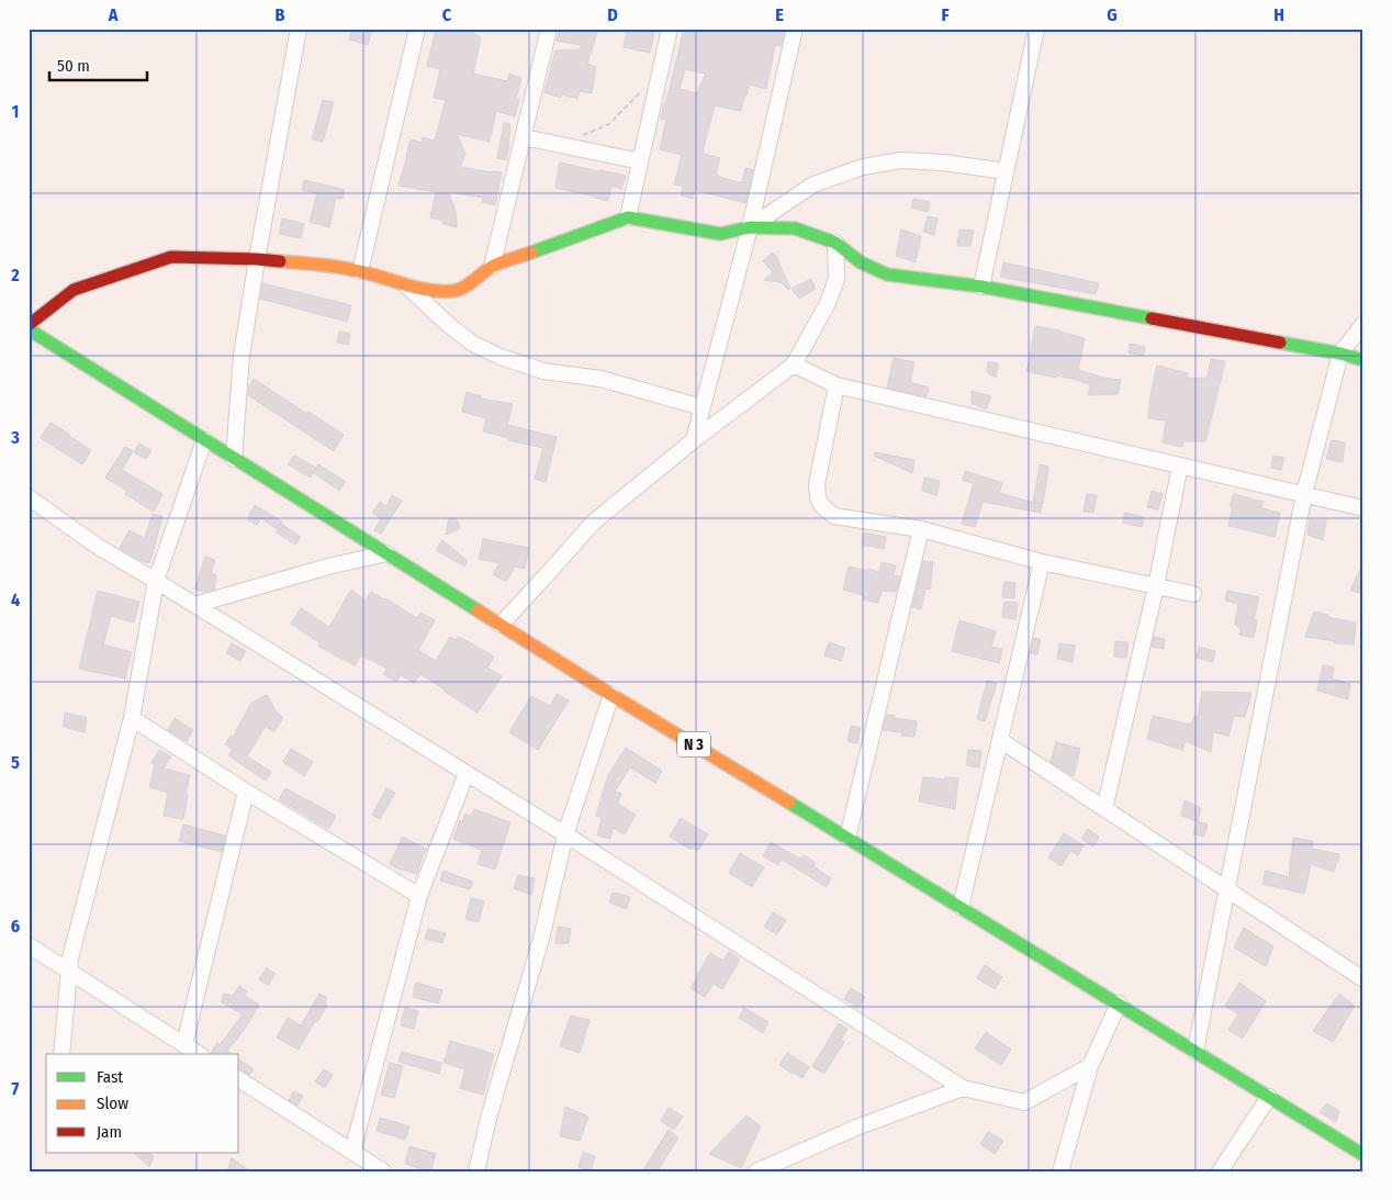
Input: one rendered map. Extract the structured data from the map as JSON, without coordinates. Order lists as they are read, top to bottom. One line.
{"streets":{"main road":["N 3"]},"legend":["Fast","Slow","Jam"],"scale_bar":"50 m","grid":{"columns":["A","B","C","D","E","F","G","H"],"rows":["1","2","3","4","5","6","7"]}}
